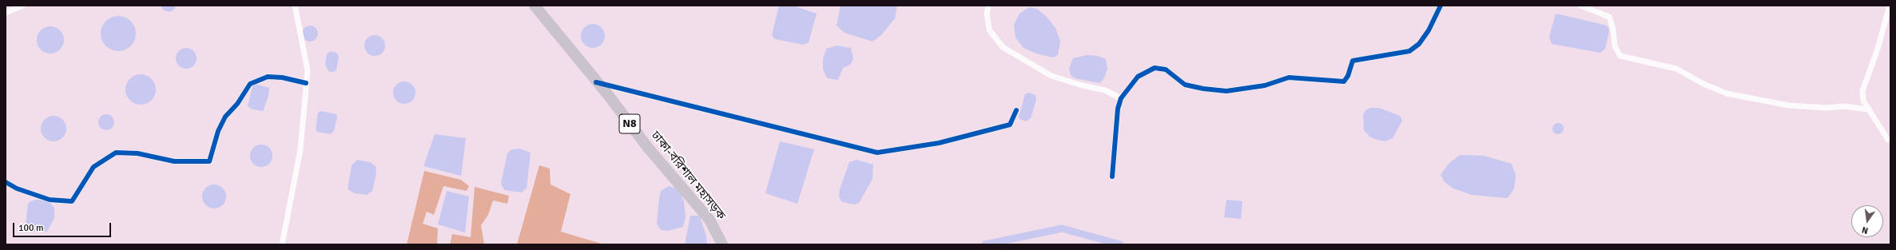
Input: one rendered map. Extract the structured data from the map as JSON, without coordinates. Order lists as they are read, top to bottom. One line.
{"streets":{"highway":["N8","ঢাকা-বরিশাল মহাসড়ক"]},"scale_bar":"100 m","north":"bottom"}
